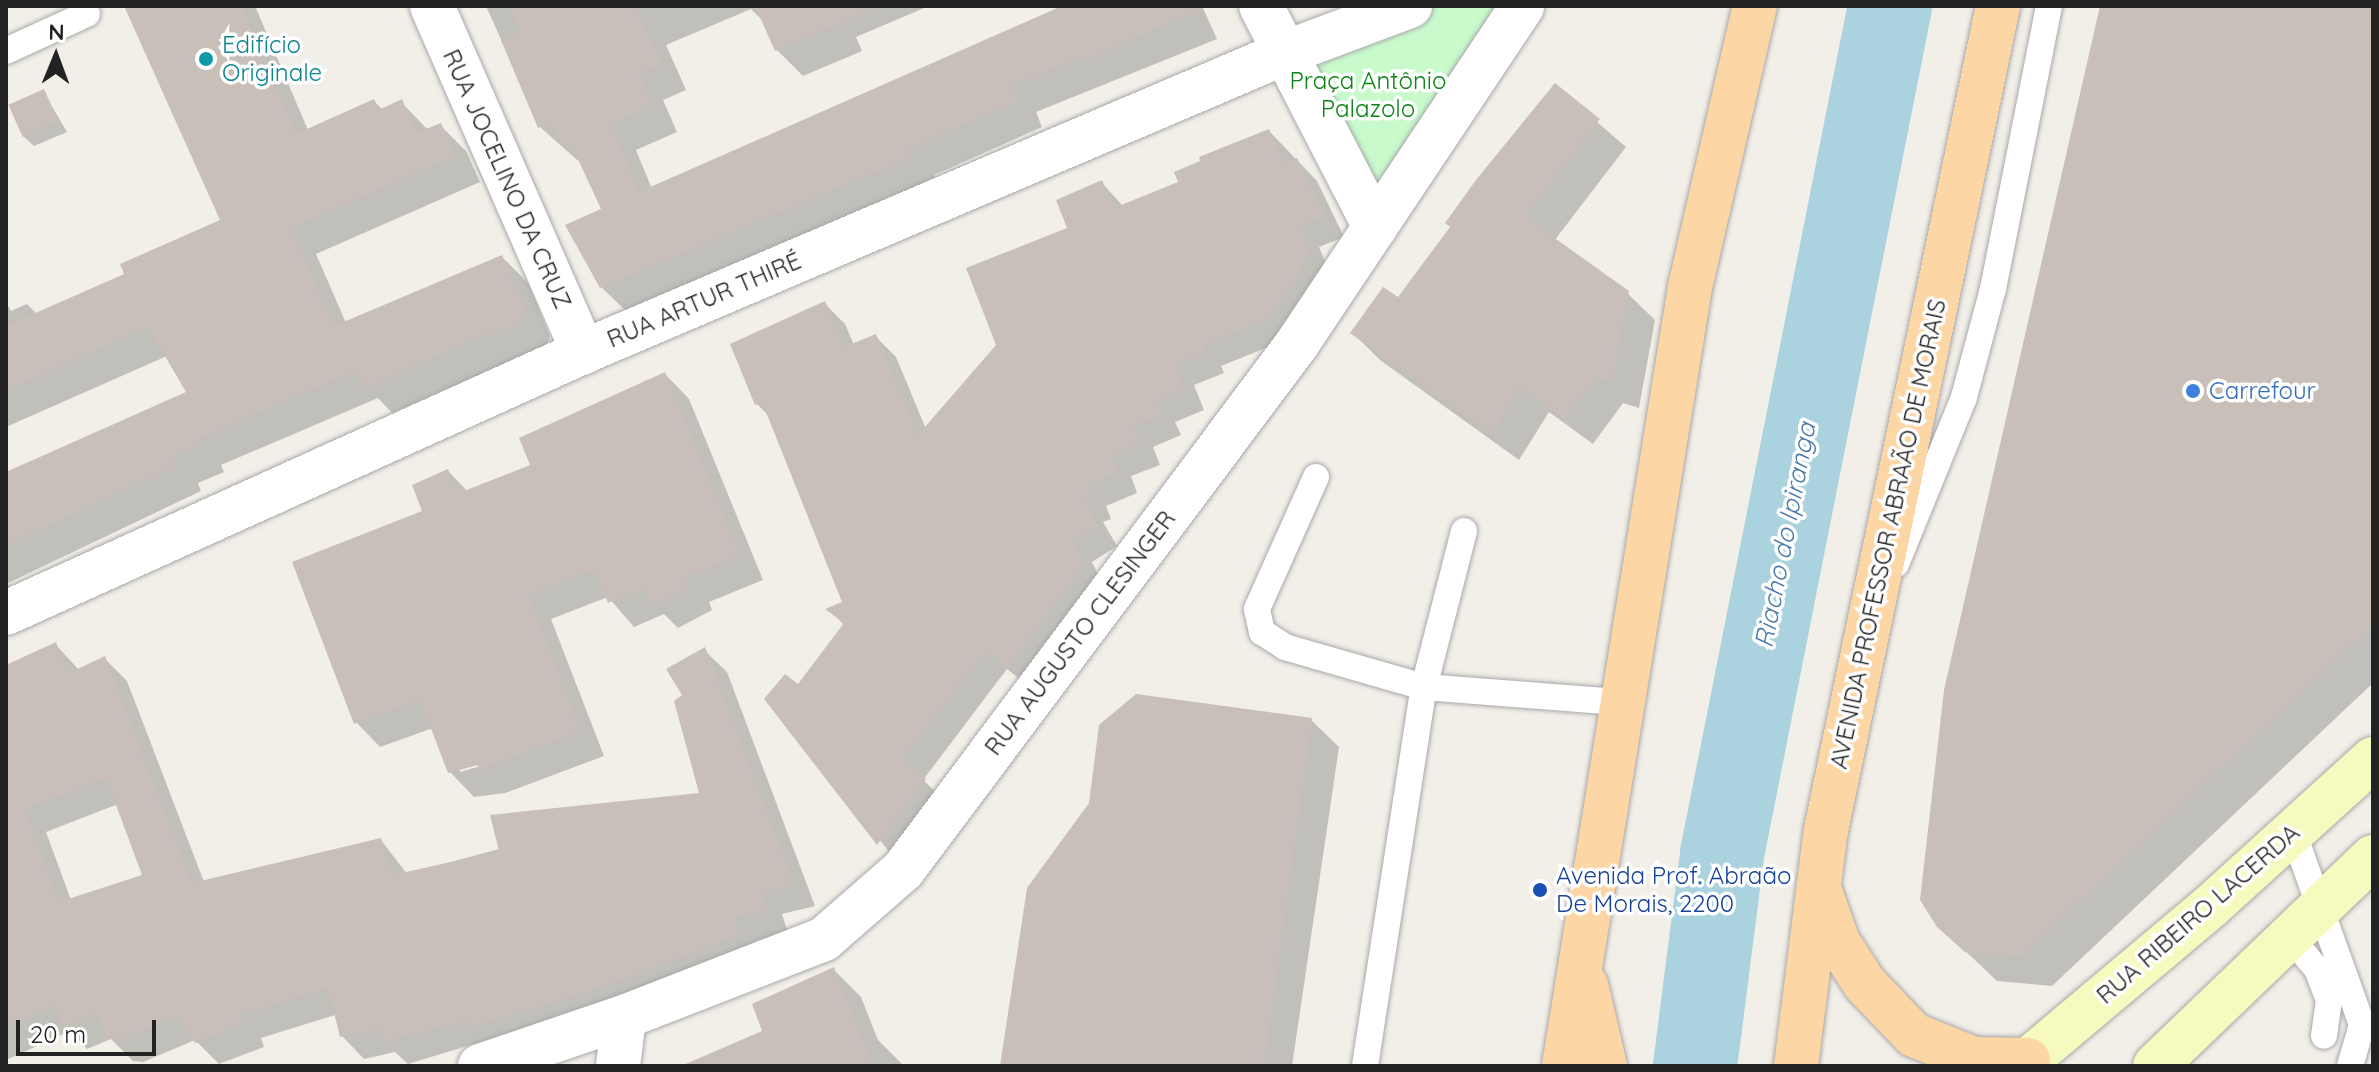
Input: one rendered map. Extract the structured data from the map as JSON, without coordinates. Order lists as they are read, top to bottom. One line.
{"streets":{"main road":["AVENIDA PROFESSOR ABRAÃO DE MORAIS"],"street":["RUA JOCELINO DA CRUZ","RUA ARTUR THIRÉ","RUA AUGUSTO CLESINGER","RUA RIBEIRO LACERDA"]},"crossings":[["RUA JOCELINO DA CRUZ","RUA ARTUR THIRÉ"]],"water":["Riacho do Ipiranga"],"parks":["Praça Antônio Palazolo"],"places":["Edifício Originale","Carrefour","Avenida Prof. Abraão De Morais, 2200"],"scale_bar":"20 m","north":"top"}
